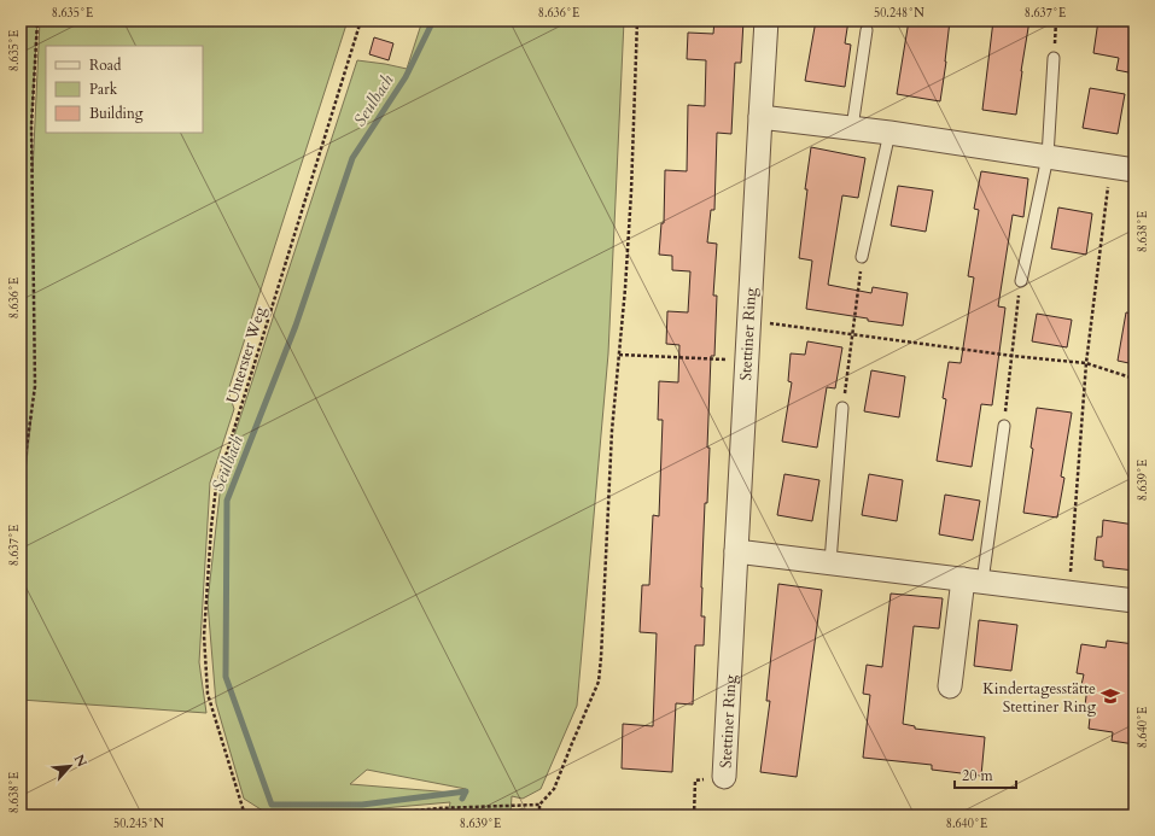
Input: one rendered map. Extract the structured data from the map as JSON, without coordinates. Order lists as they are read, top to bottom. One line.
{"streets":{"street":["Stettiner Ring"],"path":["Unterster Weg"]},"water":["Seulbach"],"places":{"school or university":["Kindertagesstätte Stettiner Ring"]},"legend":["Road","Park","Building"],"scale_bar":"20 m","north":"top right","coordinates":["8.635°E","8.636°E","50.248°N","8.637°E","8.638°E","8.639°E","8.640°E","50.245°N"]}
